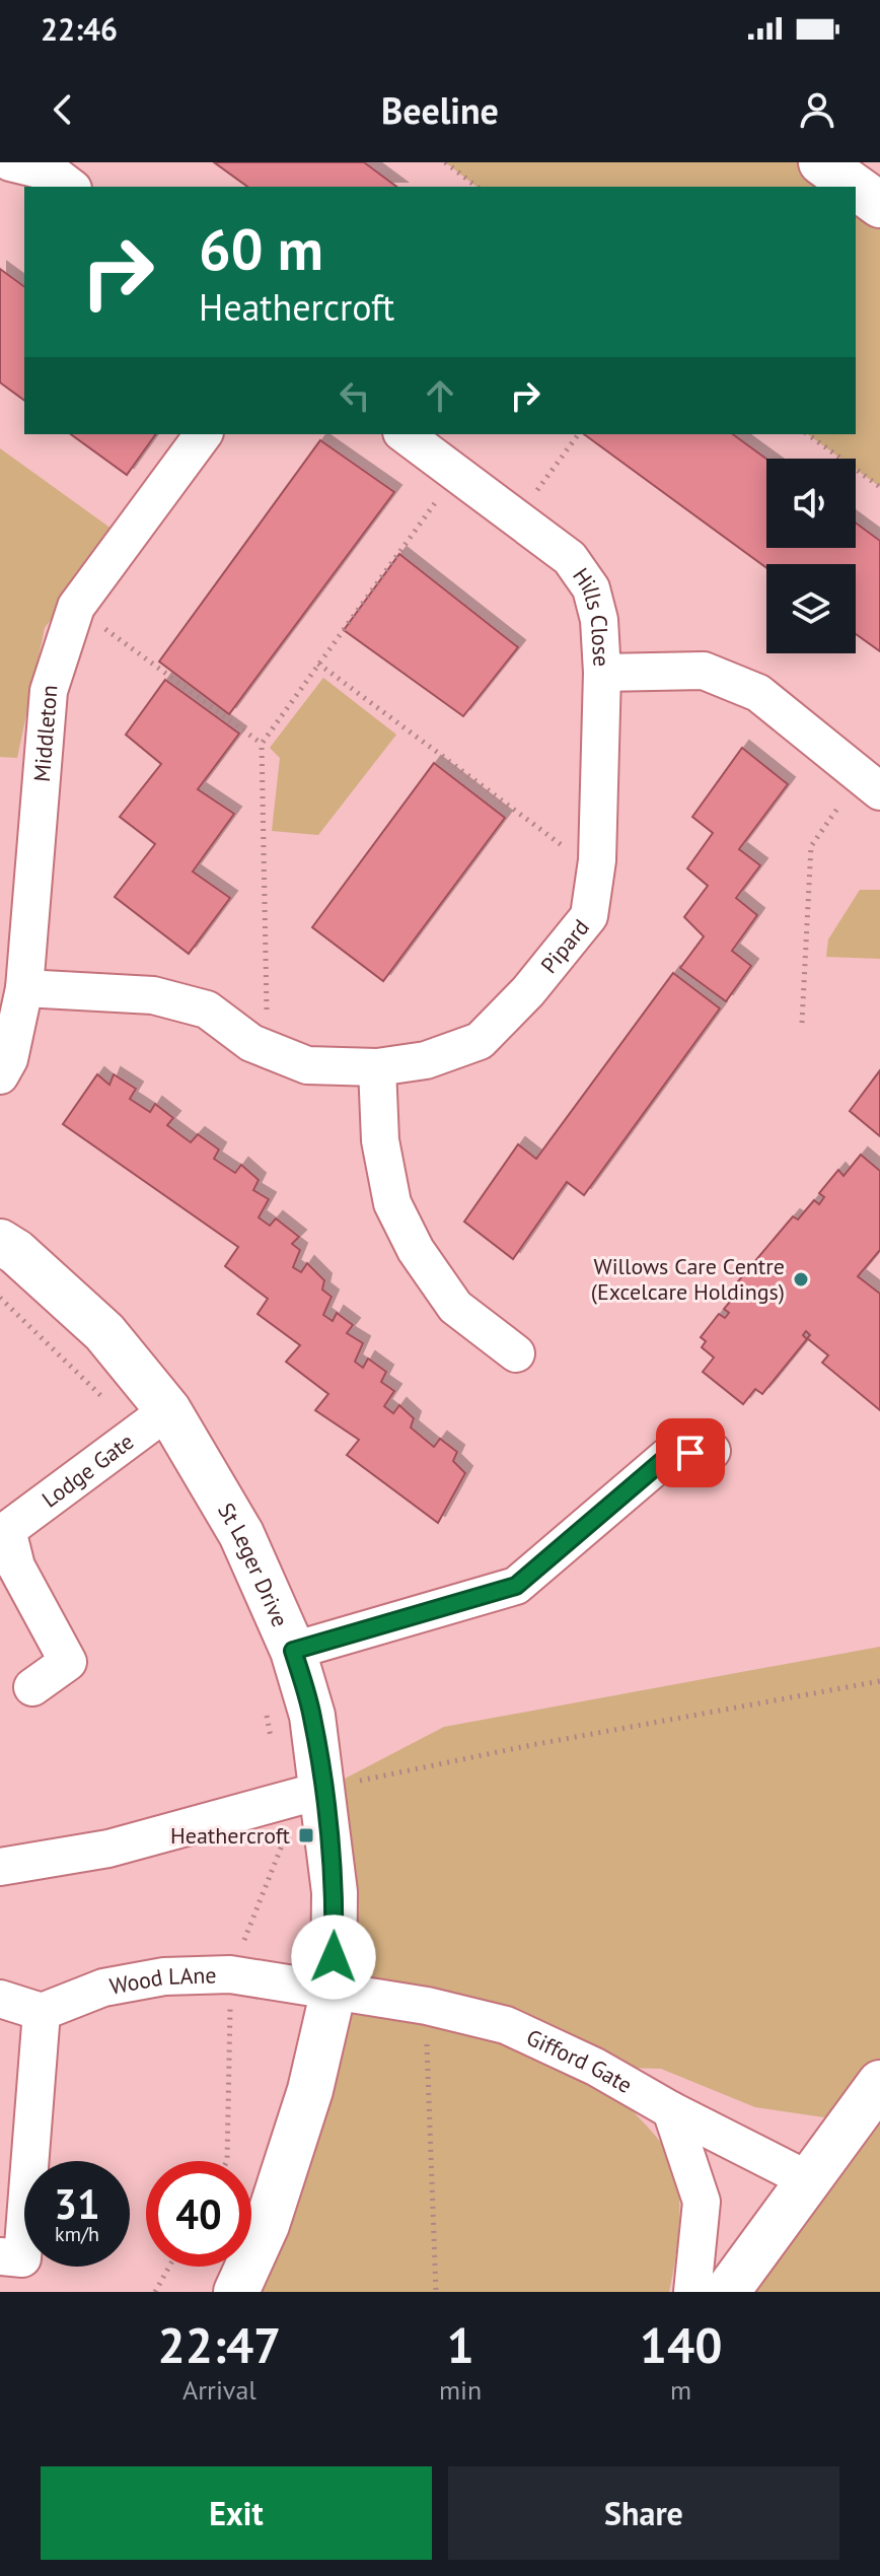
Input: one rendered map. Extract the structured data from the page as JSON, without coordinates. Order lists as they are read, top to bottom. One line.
{"streets":{"street":["Hills Close","Middleton","Pipard","Lodge Gate","St Leger Drive","Wood LAne","Gifford Gate"]},"crossings":[["Hills Close","Pipard"],["Middleton","Pipard"],["Lodge Gate","St Leger Drive"],["St Leger Drive","Wood LAne"],["St Leger Drive","Gifford Gate"],["Wood LAne","Gifford Gate"]],"places":{"other":["Willows Care Centre (Excelcare Holdings)"],"transit":["Heathercroft"]},"page":{"status":"22:46","header":"Beeline","turn":["60 m","Heathercroft"],"speed":"31 km/h","limit":"40","eta":["22:47","Arrival","1","min","140","m"],"buttons":["Exit","Share"]}}
